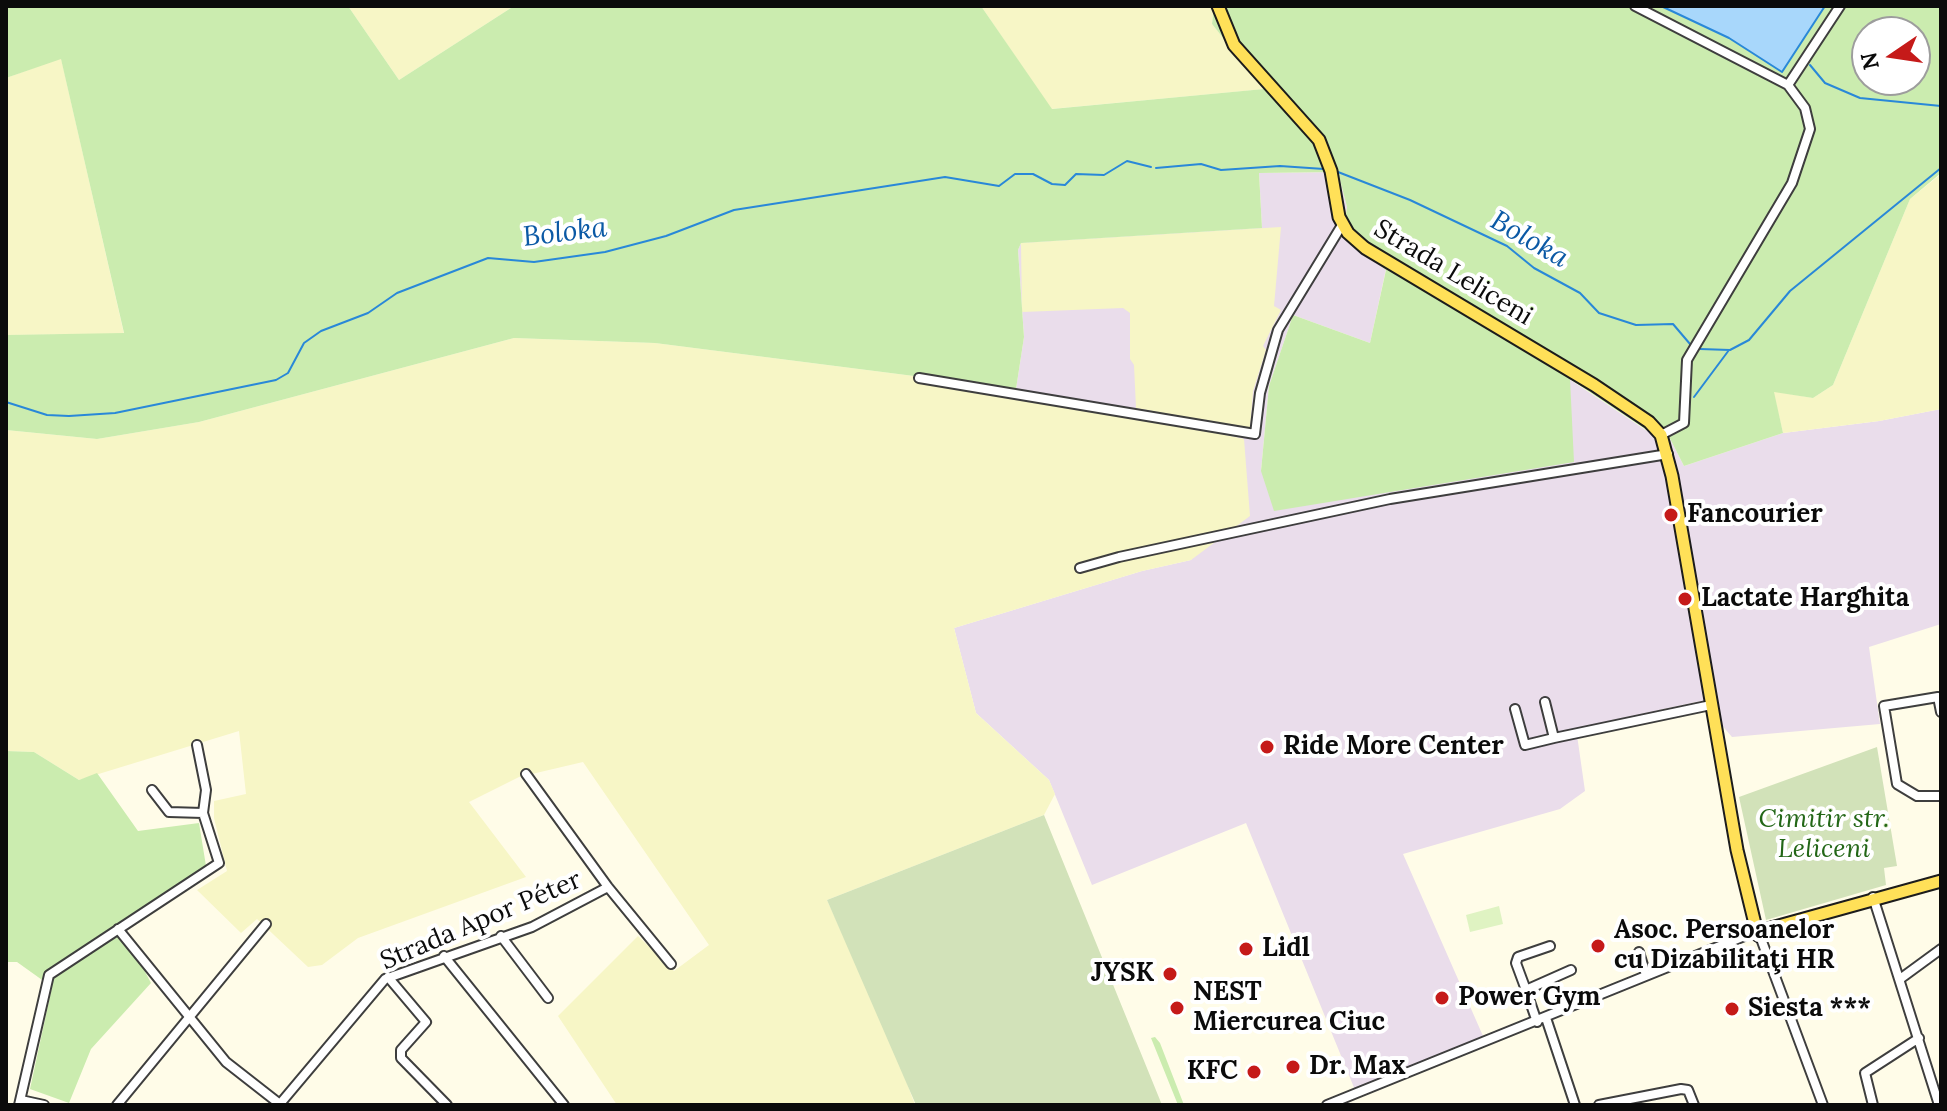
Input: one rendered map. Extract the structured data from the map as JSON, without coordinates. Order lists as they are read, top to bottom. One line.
{"streets":{"main road":["Strada Leliceni"],"street":["Strada Apor Péter"]},"water":["Boloka"],"parks":["Cimitir str. Leliceni"],"places":["Fancourier","Lactate Harghita","Ride More Center","Asoc. Persoanelor cu Dizabilitaţi HR","Lidl","JYSK","Power Gym","NEST Miercurea Ciuc","Siesta ***","Dr. Max","KFC"],"north":"left"}
